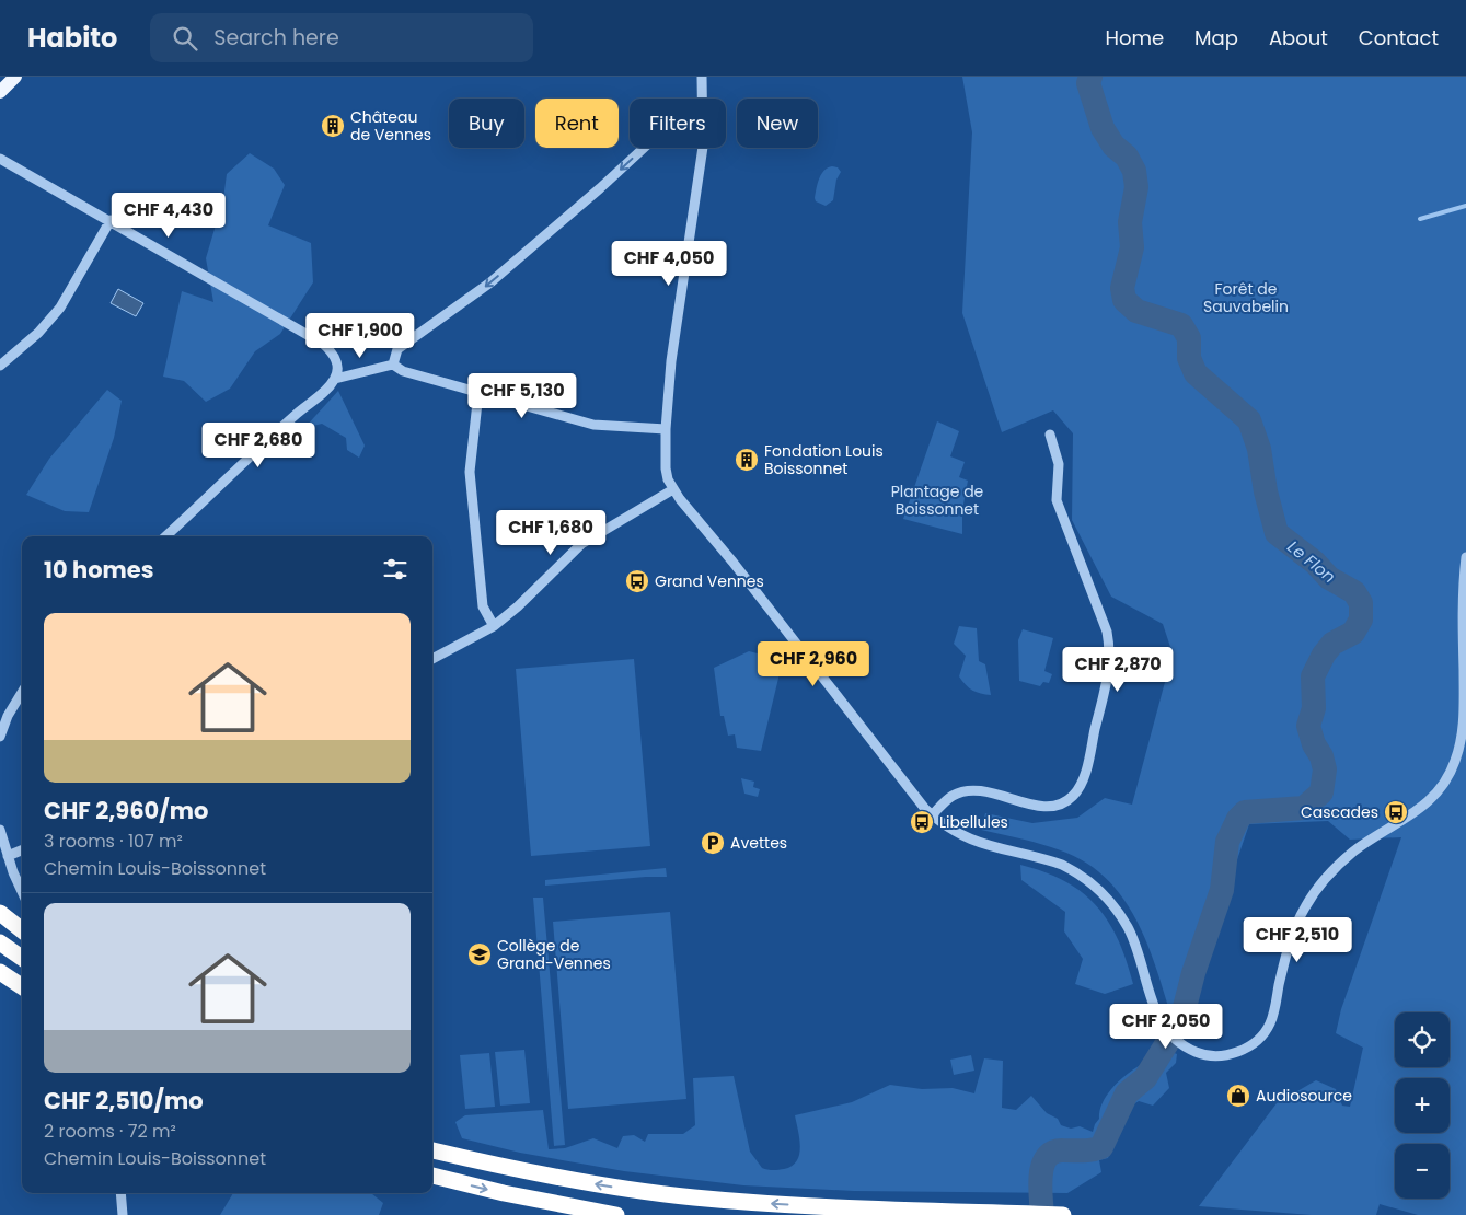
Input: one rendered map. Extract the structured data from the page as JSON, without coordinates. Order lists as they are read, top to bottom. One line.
{"water":["Le Flon"],"parks":["Forêt de Sauvabelin","Plantage de Boissonnet"],"places":{"building":["Château de Vennes","Fondation Louis Boissonnet"],"bus stop":["Grand Vennes","Cascades","Libellules"],"parking":["Avettes"],"school or university":["Collège de Grand-Vennes"],"shop":["Audiosource"]},"page":{"header":"Habito","search":"Search here","nav":["Home","Map","About","Contact"],"chip":["Buy","Rent","Filters","New"],"price":["CHF 4,430","CHF 4,050","CHF 1,900","CHF 5,130","CHF 2,680","CHF 1,680","CHF 2,960","CHF 2,870","CHF 2,510","CHF 2,050"],"heading":"10 homes","list":[{"name":"CHF 2,960/mo","note":"3 rooms · 107 m² · Chemin Louis-Boissonnet"},{"name":"CHF 2,510/mo","note":"2 rooms · 72 m² · Chemin Louis-Boissonnet"}],"map_buttons":["+","−"]}}
